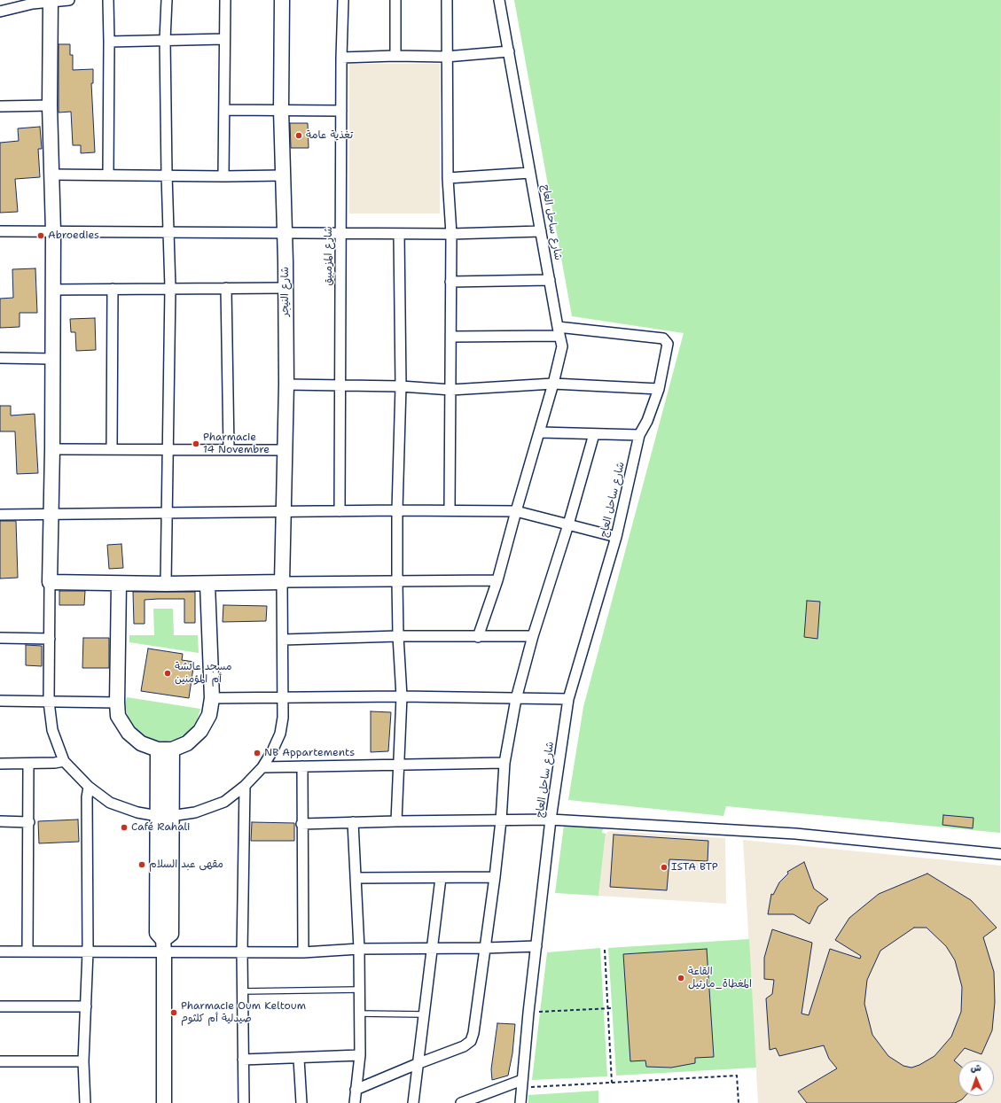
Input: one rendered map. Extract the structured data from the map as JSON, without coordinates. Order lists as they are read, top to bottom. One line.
{"streets":{"street":["شارع ساحل العاج","شارع المزمبيق","شارع النيجر"]},"places":["تغذية عامة","Abroedies","Pharmacie 14 Novembre","مسجد عائشة أم المؤمنين","NB Appartements","Café Rahali","مقهى عبد السلام","ISTA BTP","القاعة المغطاة_مارتيل","Pharmacie Oum Keltoum صيدلية أم كلثوم"],"north":"top"}
